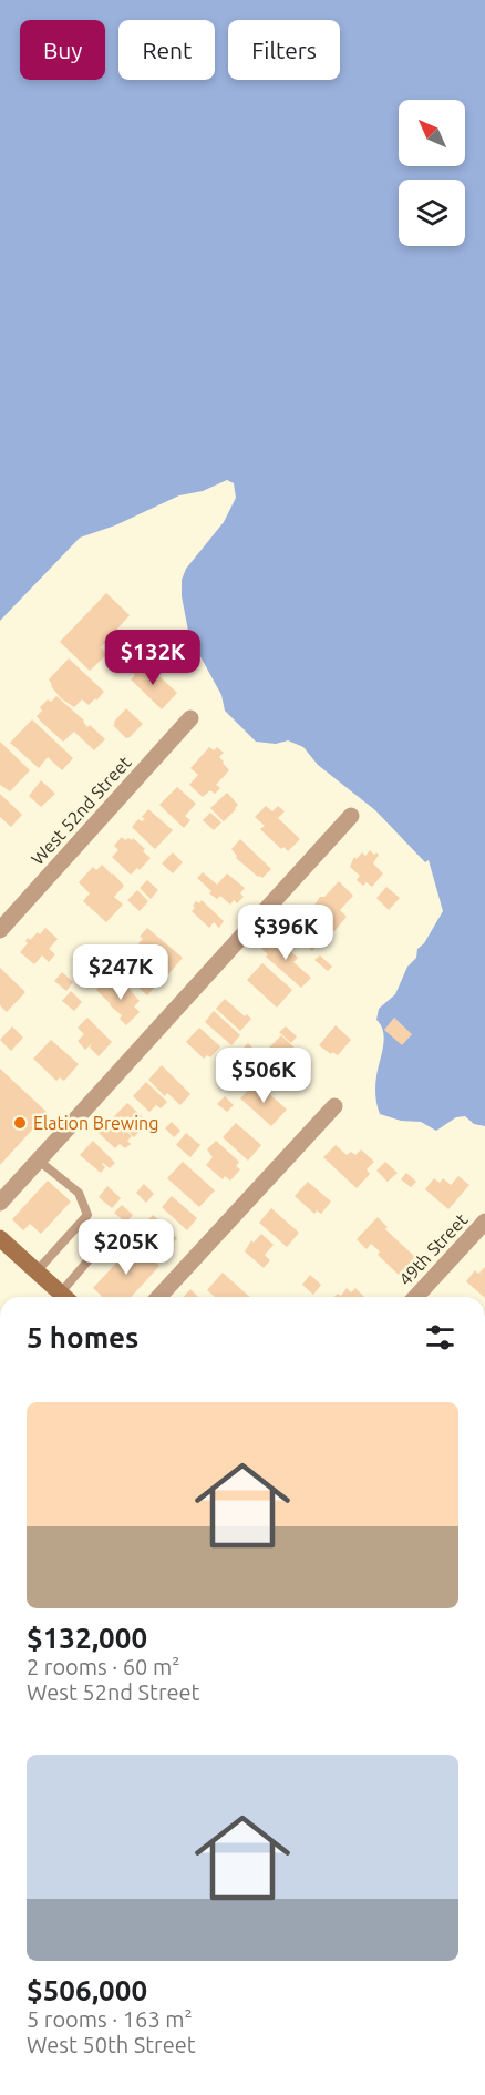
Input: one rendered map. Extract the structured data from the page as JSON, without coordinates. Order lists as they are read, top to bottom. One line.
{"streets":{"street":["West 52nd Street","49th Street"]},"places":["Elation Brewing"],"north":"top left","page":{"chip":["Buy","Rent","Filters"],"price":["$132K","$396K","$247K","$506K","$205K"],"heading":"5 homes","list":[{"name":"$132,000","note":"2 rooms · 60 m² · West 52nd Street"},{"name":"$506,000","note":"5 rooms · 163 m² · West 50th Street"}]}}
